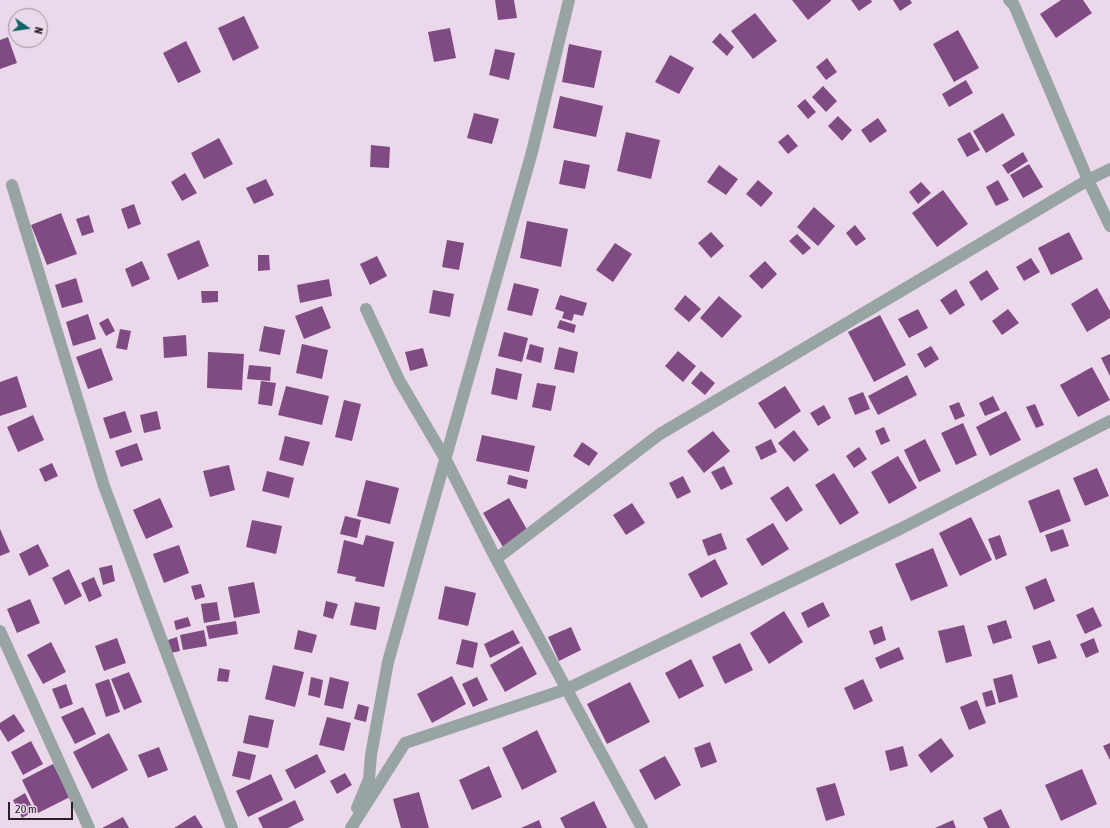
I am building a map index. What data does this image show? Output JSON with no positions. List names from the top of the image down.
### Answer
{
  "scale_bar": "20 m",
  "north": "right"
}
